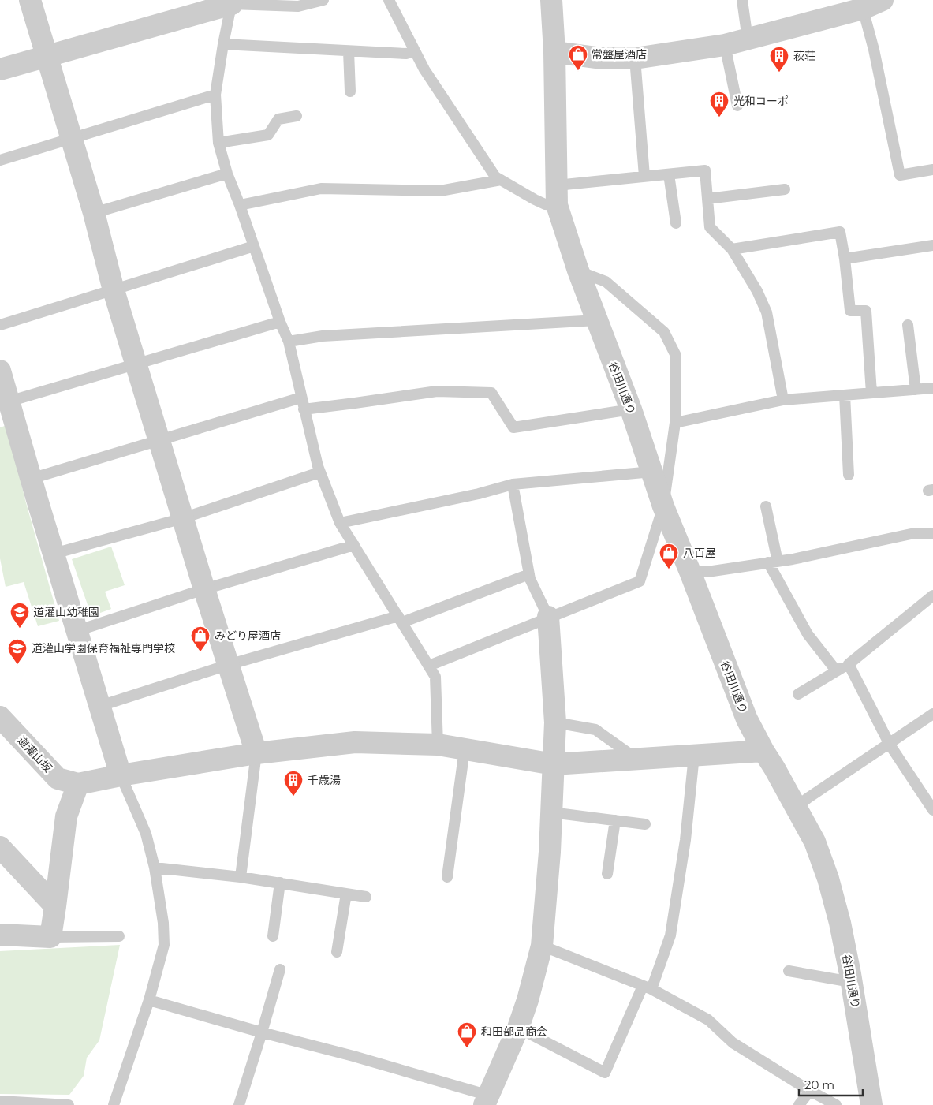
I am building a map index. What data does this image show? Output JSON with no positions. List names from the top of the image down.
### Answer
{
  "streets": {
    "street": ["谷田川通り", "道灌山坂"]
  },
  "crossings": [
    ["谷田川通り", "道灌山坂"]
  ],
  "places": {
    "shop": [
      "常盤屋酒店",
      "八百屋",
      "みどり屋酒店",
      "和田部品商会"
    ],
    "building": ["萩荘", "光和コーポ", "千歳湯"],
    "school or university": ["道灌山幼稚園", "道灌山学園保育福祉専門学校"]
  },
  "scale_bar": "20 m"
}
